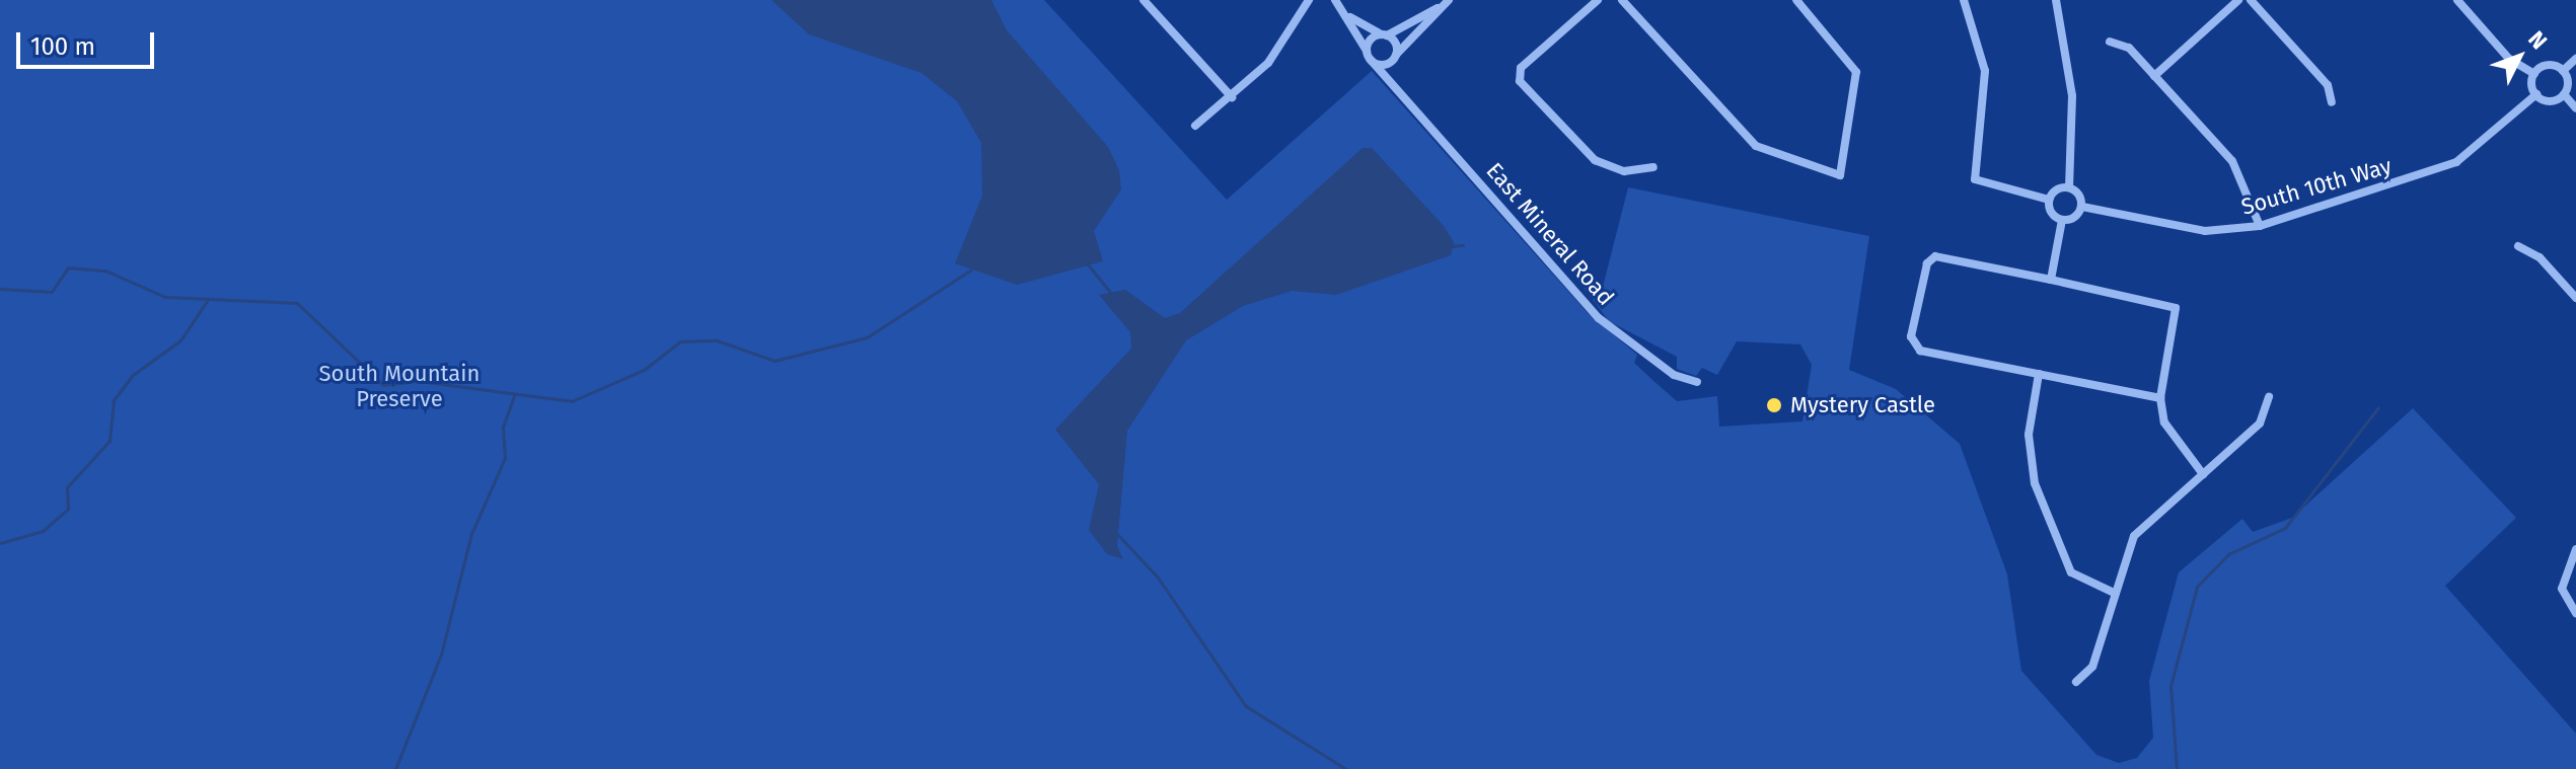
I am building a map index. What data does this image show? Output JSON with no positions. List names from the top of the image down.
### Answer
{
  "streets": {
    "street": ["South 10th Way", "East Mineral Road"]
  },
  "parks": ["South Mountain Preserve"],
  "places": ["Mystery Castle"],
  "scale_bar": "100 m",
  "north": "top right"
}
